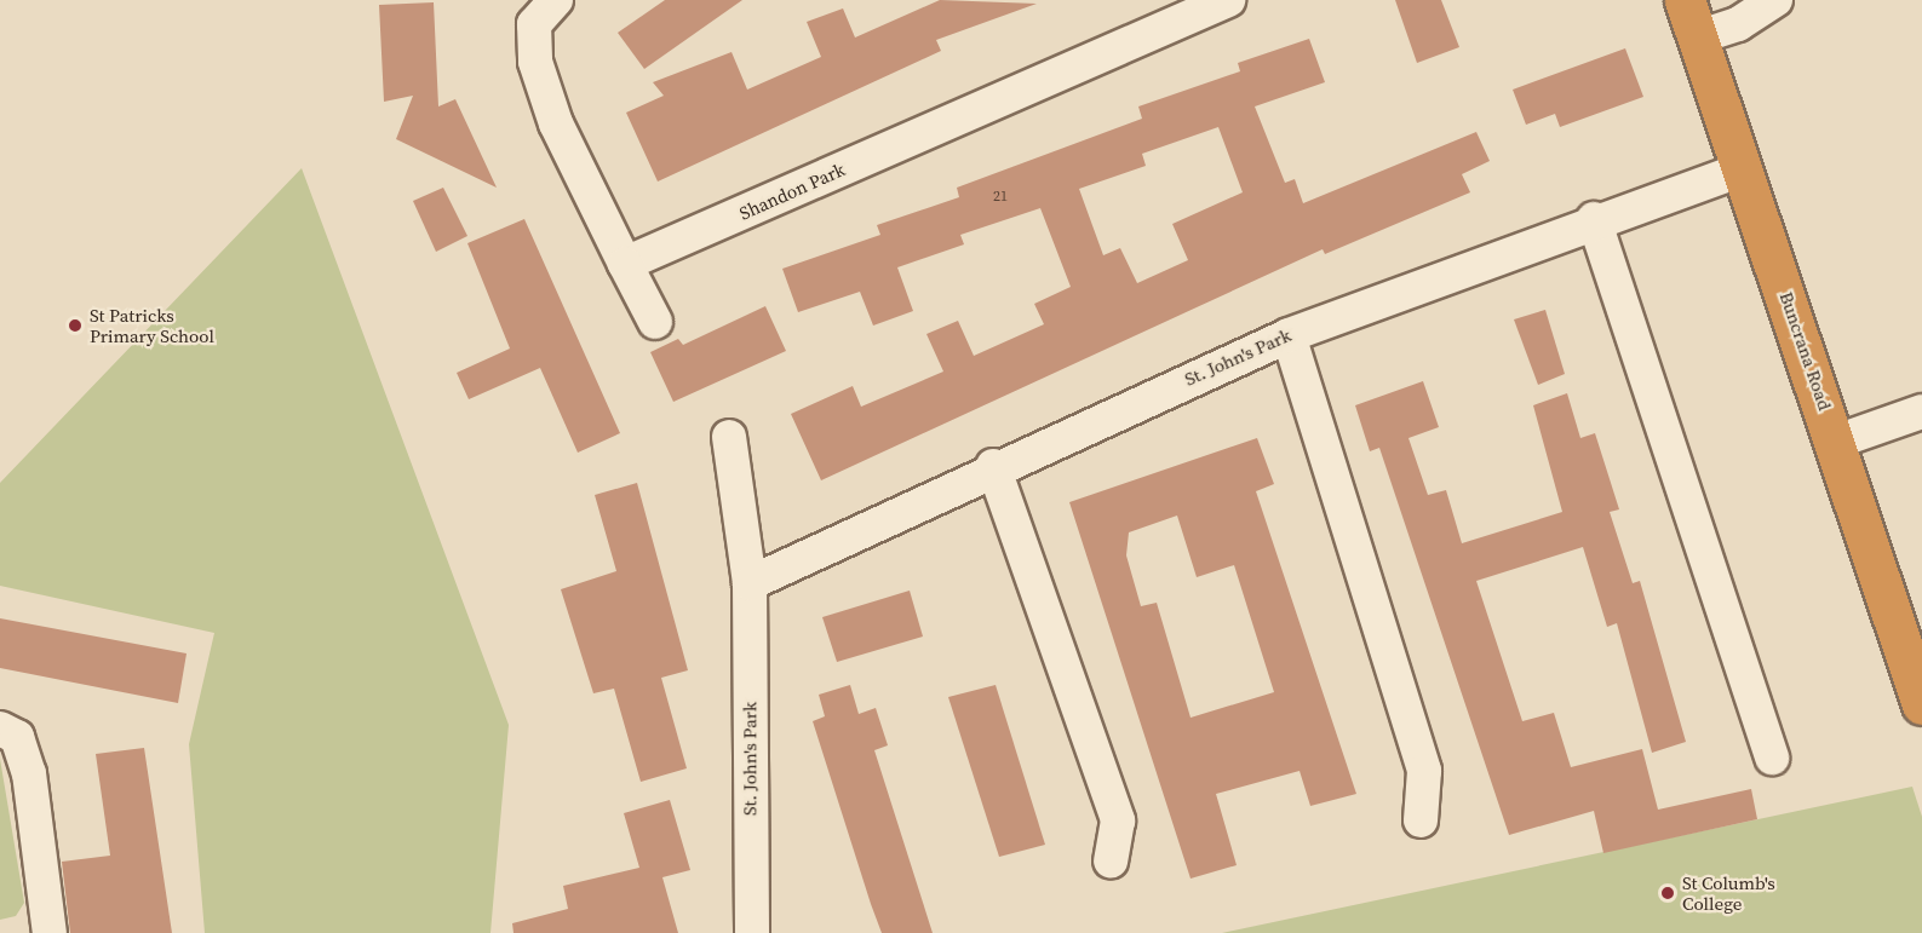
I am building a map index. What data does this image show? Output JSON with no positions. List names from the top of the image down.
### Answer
{
  "streets": {
    "highway": ["Buncrana Road"],
    "street": ["Shandon Park", "St. John's Park"]
  },
  "crossings": [
    ["Buncrana Road", "St. John's Park"]
  ],
  "places": ["St Patricks Primary School", "St Columb's College"],
  "house_numbers": ["21"]
}
